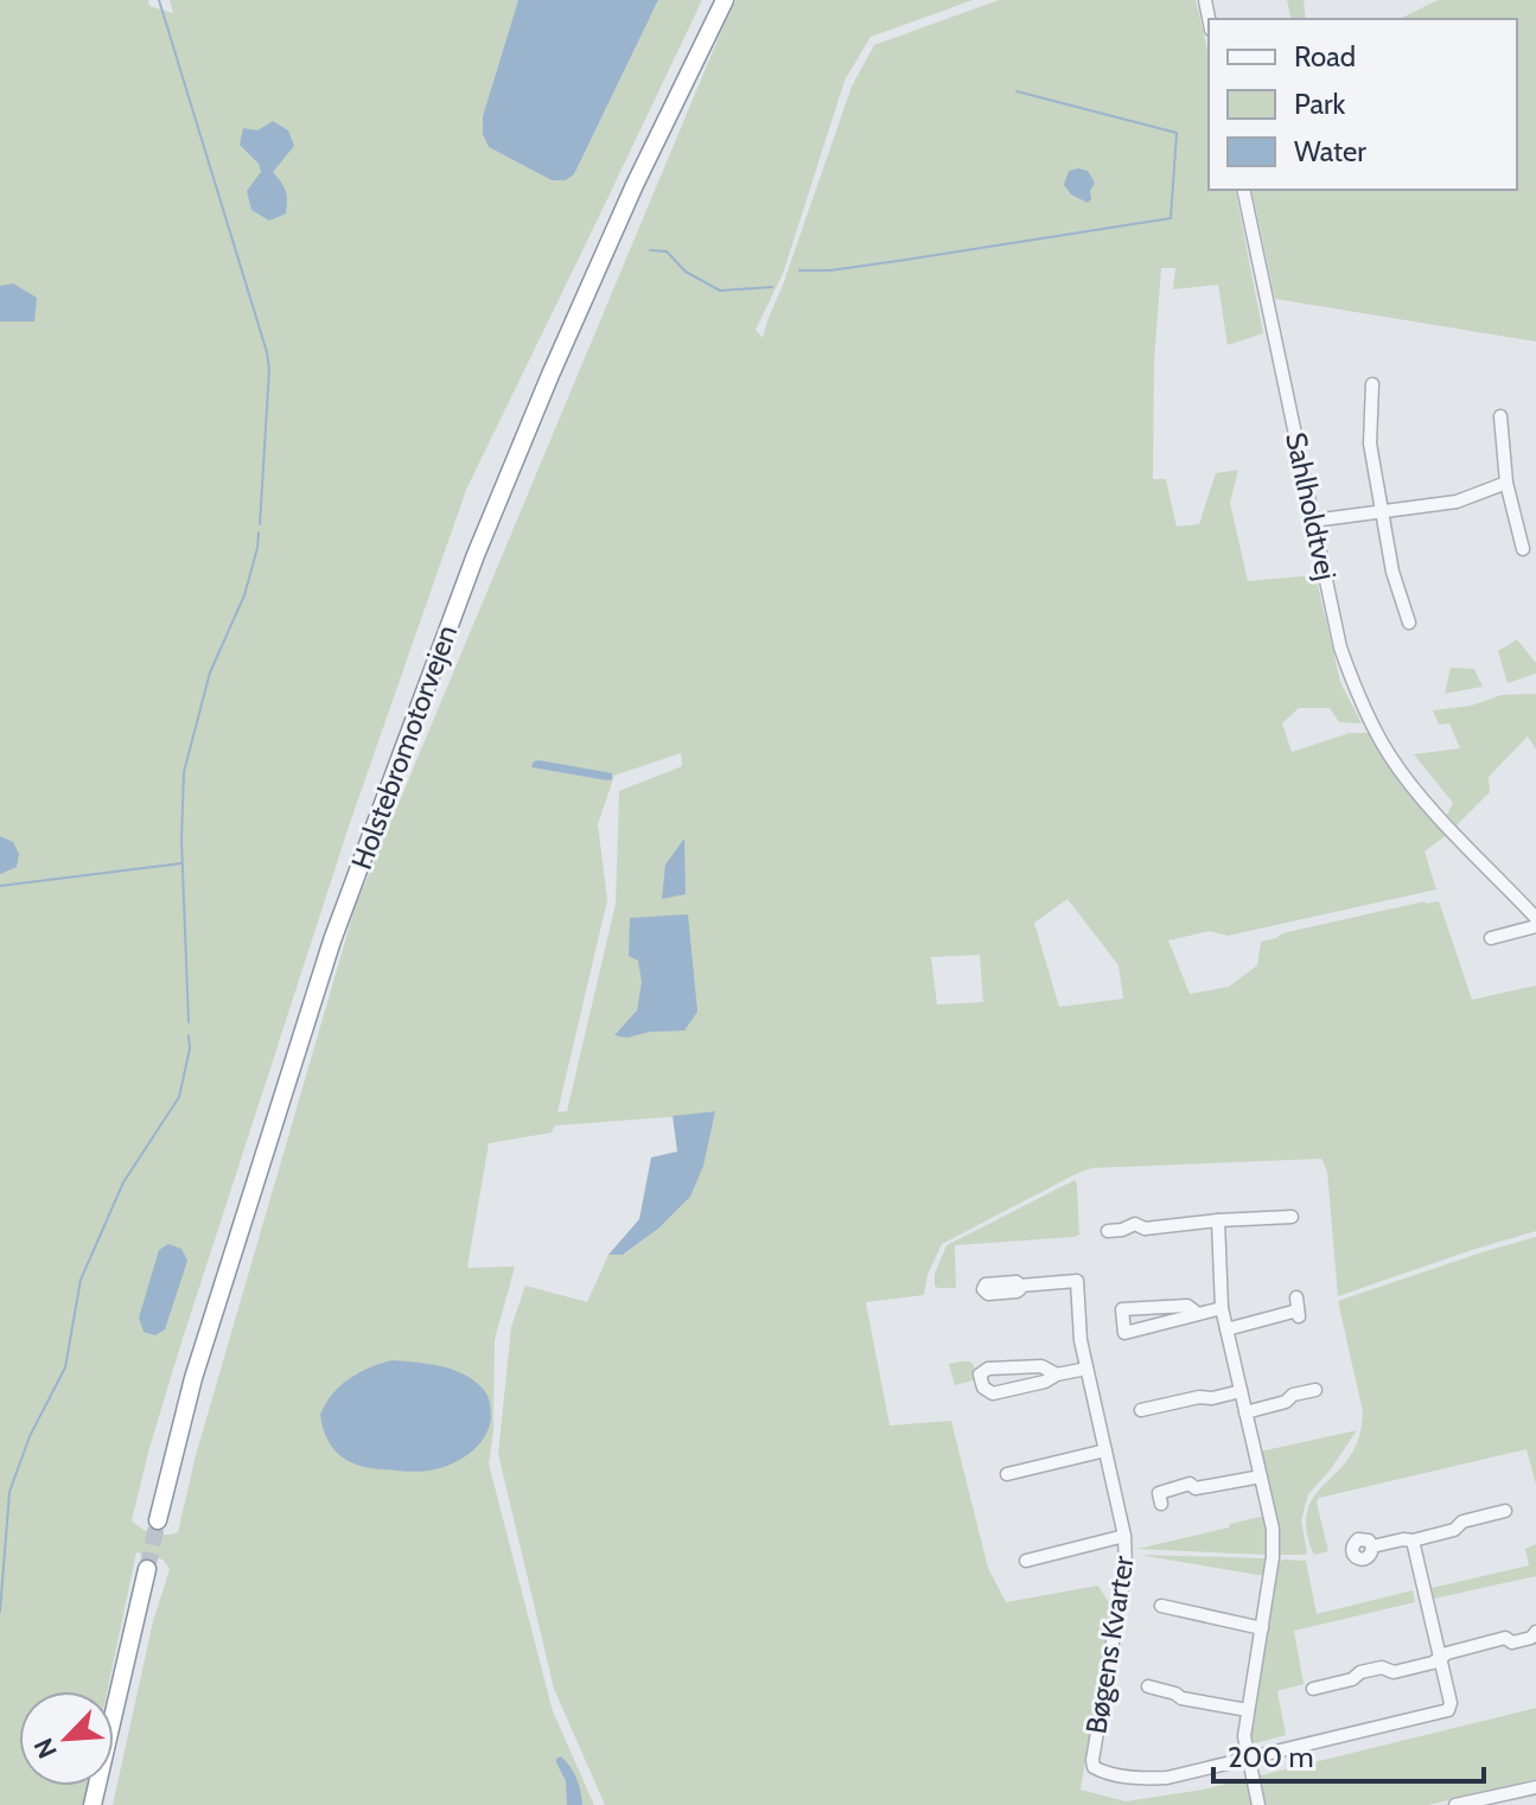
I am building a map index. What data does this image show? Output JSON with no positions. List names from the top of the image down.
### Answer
{
  "streets": {
    "highway": ["Holstebromotorvejen"],
    "street": ["Sahlholdtvej", "Bøgens Kvarter"]
  },
  "legend": ["Road", "Park", "Water"],
  "scale_bar": "200 m",
  "north": "bottom left"
}
